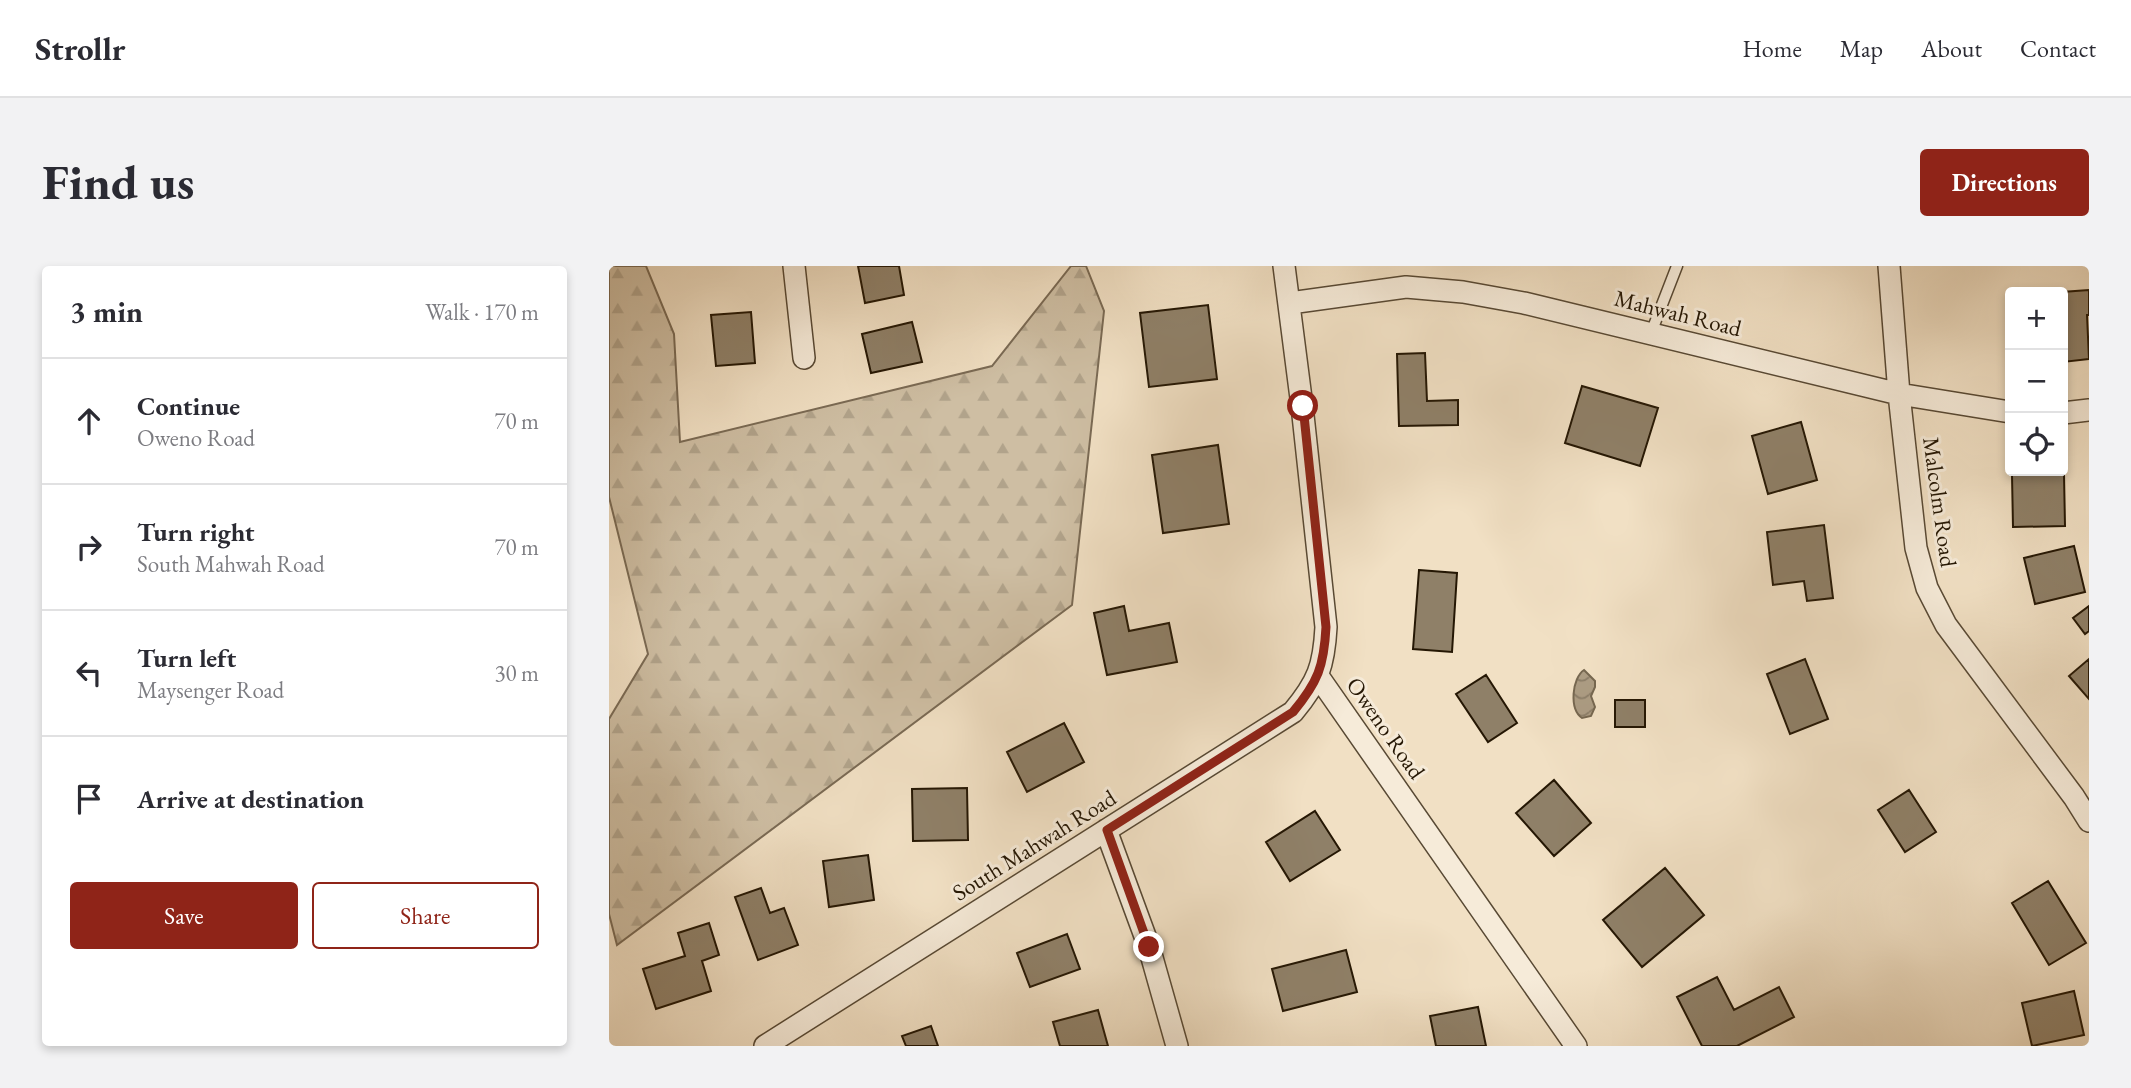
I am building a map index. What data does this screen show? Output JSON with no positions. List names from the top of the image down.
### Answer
{
  "streets": {
    "street": [
      "Mahwah Road",
      "Malcolm Road",
      "Oweno Road",
      "South Mahwah Road"
    ]
  },
  "crossings": [
    ["Mahwah Road", "Malcolm Road"],
    ["Mahwah Road", "Oweno Road"],
    ["Oweno Road", "South Mahwah Road"]
  ],
  "page": {
    "header": "Strollr",
    "nav": [
      "Home",
      "Map",
      "About",
      "Contact"
    ],
    "buttons": [
      "Directions",
      ["Save", "Share"]
    ],
    "title": "Find us",
    "heading": ["3 min", "Walk · 170 m"],
    "map_buttons": ["+", "−"],
    "list": [
      ["Continue", "Oweno Road", "70 m"],
      ["Turn right", "South Mahwah Road", "70 m"],
      ["Turn left", "Maysenger Road", "30 m"],
      "Arrive at destination"
    ]
  }
}
